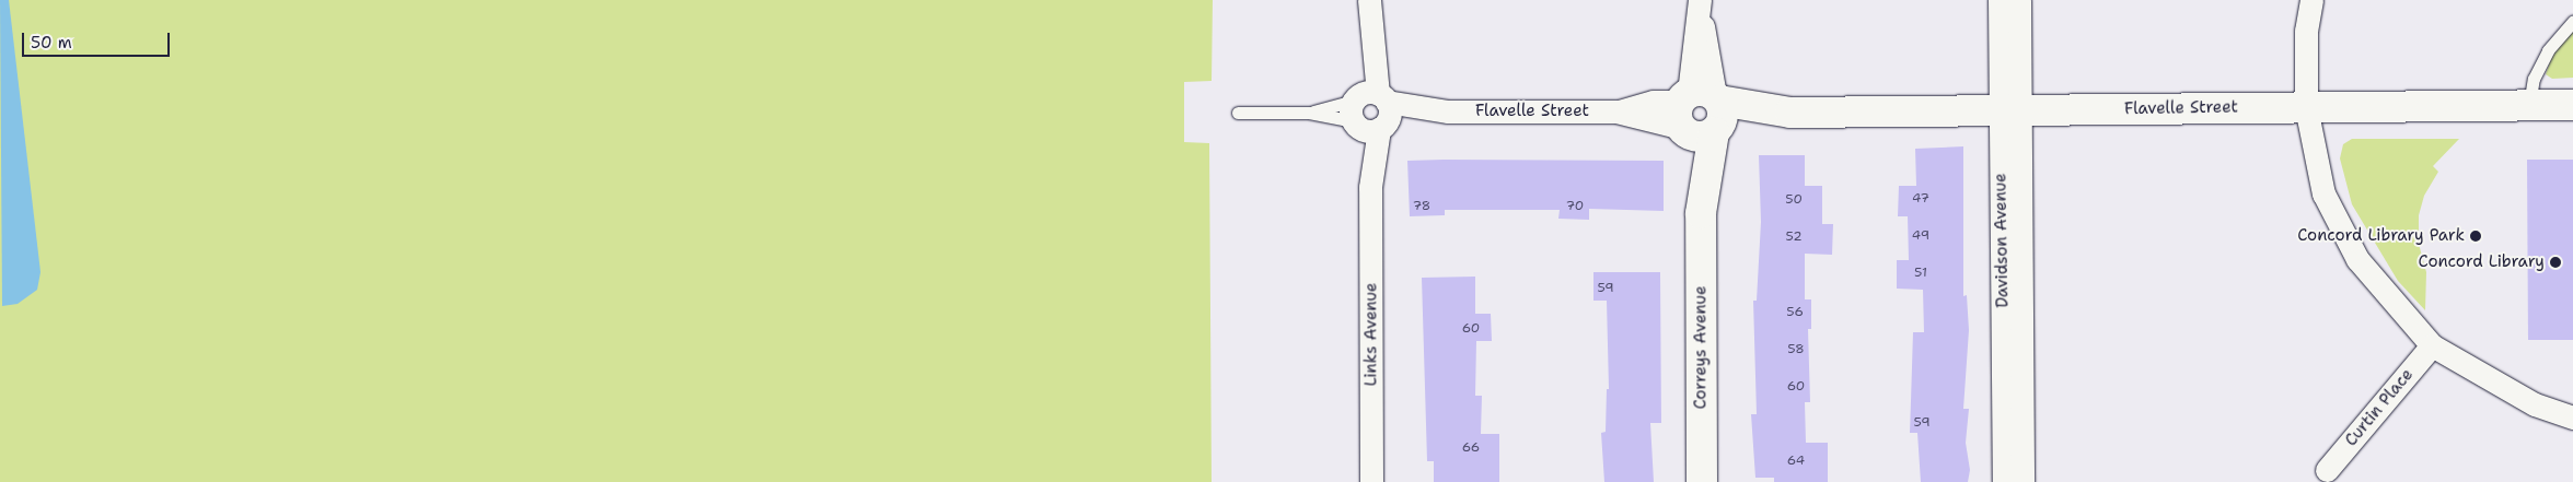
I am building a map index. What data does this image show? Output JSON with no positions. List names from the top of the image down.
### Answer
{
  "streets": {
    "street": [
      "Flavelle Street",
      "Davidson Avenue",
      "Links Avenue",
      "Correys Avenue",
      "Curtin Place"
    ]
  },
  "crossings": [
    ["Flavelle Street", "Davidson Avenue"],
    ["Flavelle Street", "Links Avenue"],
    ["Flavelle Street", "Correys Avenue"]
  ],
  "places": ["Concord Library Park", "Concord Library"],
  "house_numbers": [
    "47",
    "50",
    "78",
    "70",
    "49",
    "52",
    "51",
    "59",
    "56",
    "60",
    "58",
    "60",
    "59",
    "66",
    "64"
  ],
  "scale_bar": "50 m"
}
